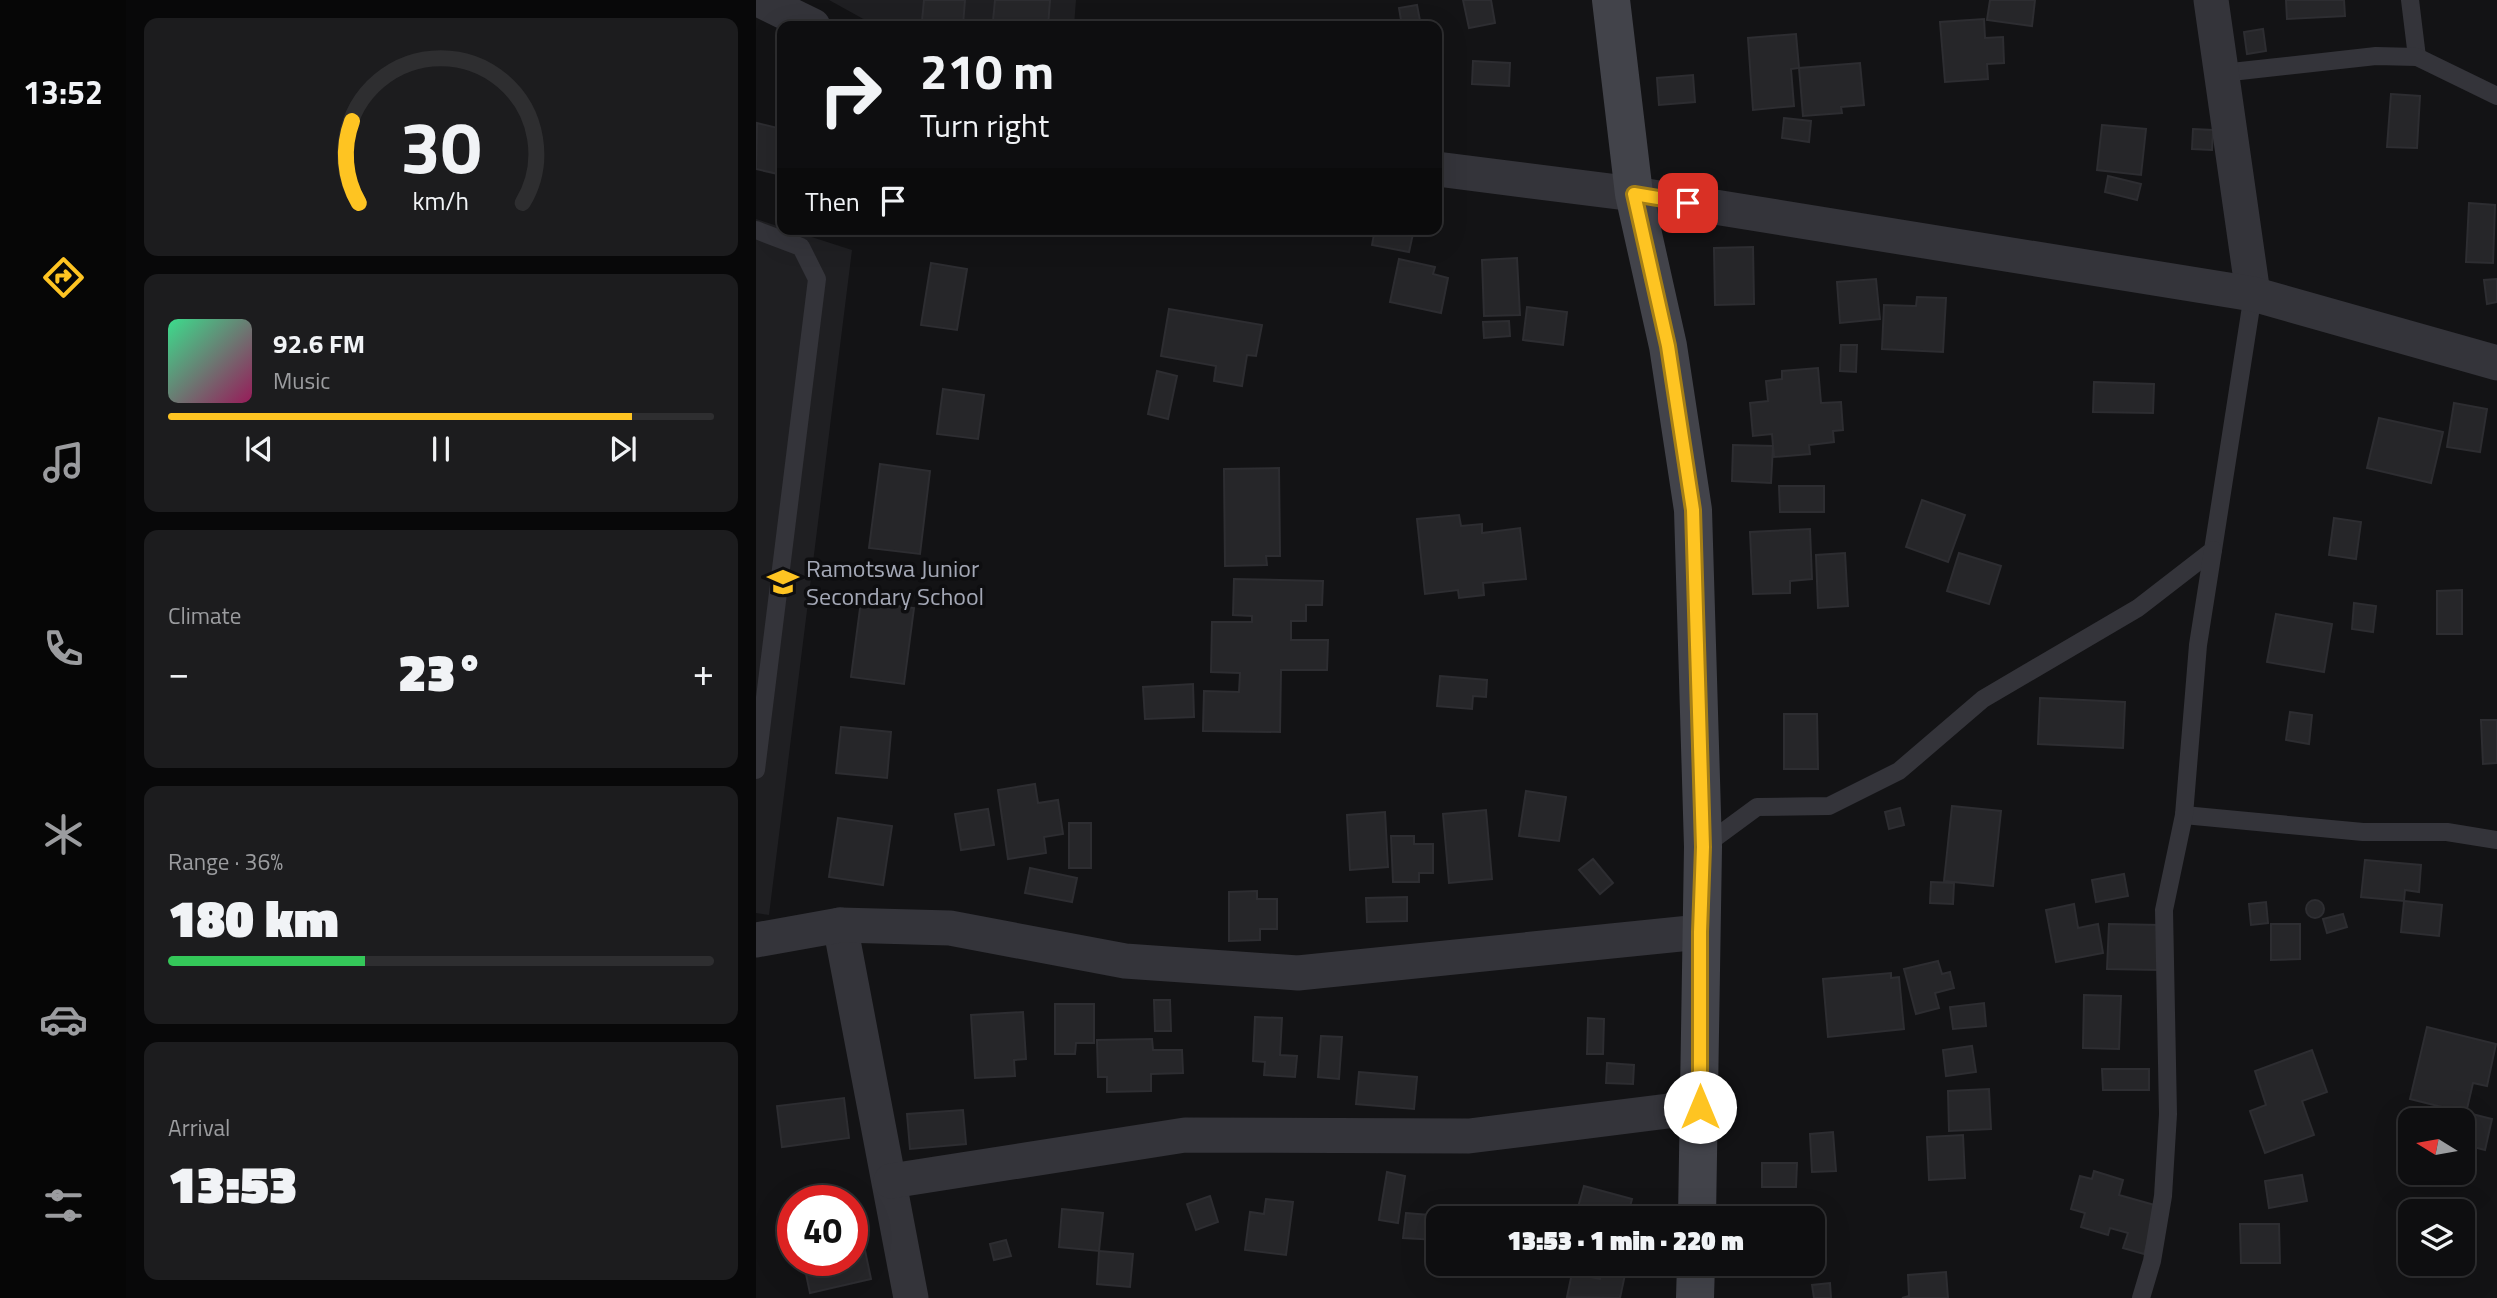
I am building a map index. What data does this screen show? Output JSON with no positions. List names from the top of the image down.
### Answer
{
  "places": {
    "school or university": ["Ramotswa Junior Secondary School"]
  },
  "north": "left",
  "page": {
    "tabs": "13:52",
    "turn": ["210 m", "Turn right"],
    "then": "Then",
    "song": ["92.6 FM", "Music"],
    "tile": [
      "Climate",
      ["Range · 36%", "180 km"],
      ["Arrival", "13:53"]
    ],
    "heat": ["−", "23°", "+"],
    "limit": "40",
    "trip": "13:53 · 1 min · 220 m",
    "gauge": ["30", "km/h"]
  }
}
